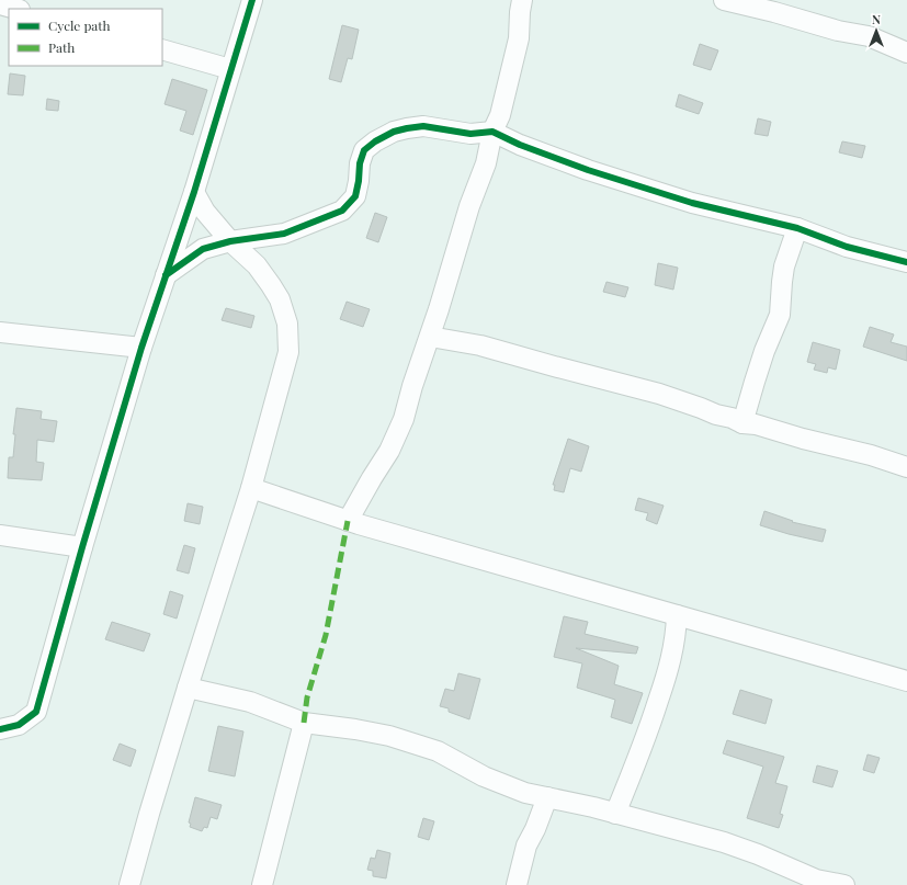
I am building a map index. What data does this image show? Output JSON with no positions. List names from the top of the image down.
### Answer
{
  "legend": ["Cycle path", "Path"],
  "north": "top"
}
